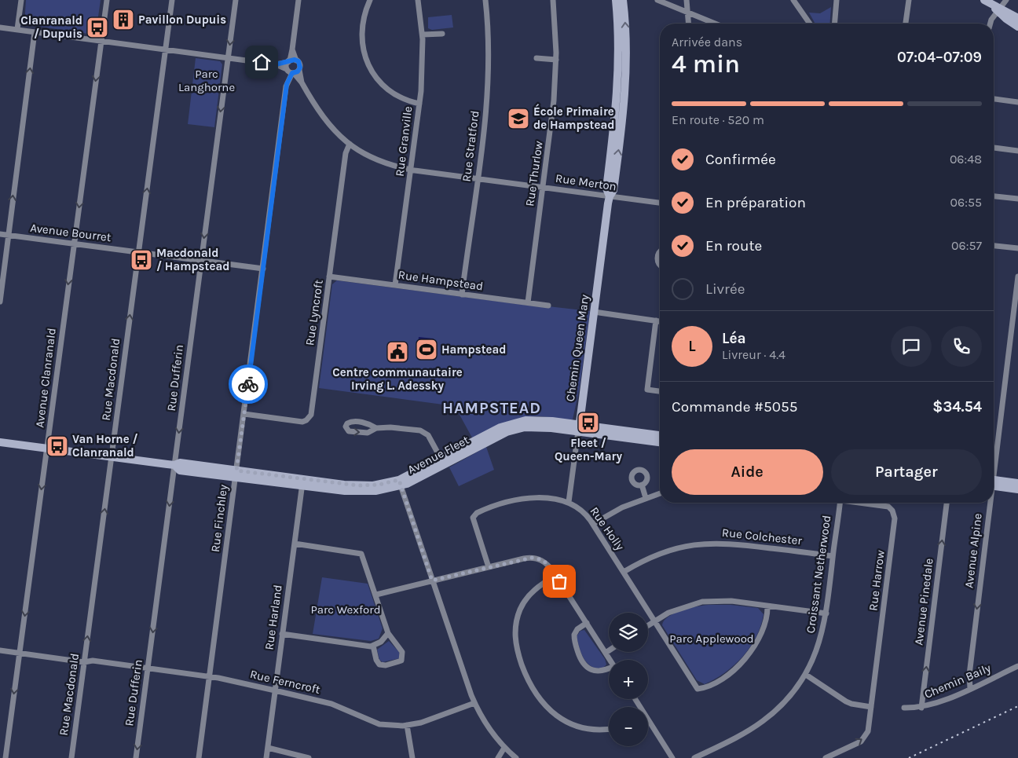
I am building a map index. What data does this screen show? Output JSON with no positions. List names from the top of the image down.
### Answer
{
  "streets": {
    "main road": ["Chemin Queen Mary", "Avenue Fleet"],
    "street": [
      "Rue Granville",
      "Rue Stratford",
      "Rue Thurlow",
      "Rue Merton",
      "Avenue Bourret",
      "Rue Hampstead",
      "Rue Lyncroft",
      "Avenue Clanranald",
      "Rue Dufferin",
      "Rue Macdonald",
      "Rue Finchley",
      "Rue Holly",
      "Rue Colchester",
      "Avenue Alpine",
      "Croissant Netherwood",
      "Rue Harrow",
      "Avenue Pinedale",
      "Rue Harland",
      "Chemin Baily",
      "Rue Ferncroft"
    ]
  },
  "crossings": [
    ["Rue Granville", "Rue Merton"],
    ["Rue Granville", "Rue Hampstead"],
    ["Rue Stratford", "Rue Merton"],
    ["Rue Stratford", "Rue Hampstead"],
    ["Rue Thurlow", "Rue Merton"],
    ["Rue Thurlow", "Rue Hampstead"],
    ["Rue Merton", "Rue Lyncroft"],
    ["Rue Merton", "Chemin Queen Mary"],
    ["Avenue Bourret", "Avenue Clanranald"],
    ["Avenue Bourret", "Rue Macdonald"],
    ["Rue Hampstead", "Rue Lyncroft"],
    ["Rue Lyncroft", "Rue Finchley"],
    ["Chemin Queen Mary", "Avenue Fleet"],
    ["Chemin Queen Mary", "Rue Holly"],
    ["Avenue Clanranald", "Avenue Fleet"],
    ["Avenue Clanranald", "Rue Ferncroft"],
    ["Rue Dufferin", "Avenue Fleet"],
    ["Rue Dufferin", "Rue Ferncroft"],
    ["Rue Macdonald", "Avenue Fleet"],
    ["Rue Macdonald", "Rue Ferncroft"],
    ["Avenue Fleet", "Rue Finchley"],
    ["Avenue Fleet", "Rue Harland"],
    ["Rue Finchley", "Rue Ferncroft"],
    ["Rue Holly", "Rue Colchester"],
    ["Rue Colchester", "Croissant Netherwood"],
    ["Avenue Alpine", "Chemin Baily"],
    ["Avenue Pinedale", "Chemin Baily"],
    ["Rue Harland", "Rue Ferncroft"]
  ],
  "one_way": [
    "Avenue Clanranald",
    "Rue Dufferin",
    "Rue Macdonald",
    "Avenue Alpine",
    "Avenue Pinedale"
  ],
  "districts": ["HAMPSTEAD"],
  "parks": ["Parc Langhorne", "Parc Wexford", "Parc Applewood"],
  "places": {
    "building": ["Pavillon Dupuis"],
    "bus stop": [
      "Clanranald / Dupuis",
      "Macdonald / Hampstead",
      "Fleet / Queen-Mary",
      "Van Horne / Clanranald"
    ],
    "school or university": ["École Primaire de Hampstead"],
    "sports": ["Hampstead"],
    "public building": ["Centre communautaire Irving L. Adessky"]
  },
  "page": {
    "heading": ["4 min", "Arrivée dans", "07:04–07:09"],
    "panel": [
      "Léa",
      "Livreur · 4.4",
      "Commande #5055",
      "$34.54"
    ],
    "bar": "En route · 520 m",
    "list": [
      ["Confirmée", "06:48"],
      ["En préparation", "06:55"],
      ["En route", "06:57"],
      "Livrée"
    ],
    "round": "L",
    "buttons": ["Aide", "Partager"],
    "map_buttons": ["+", "−"]
  }
}
